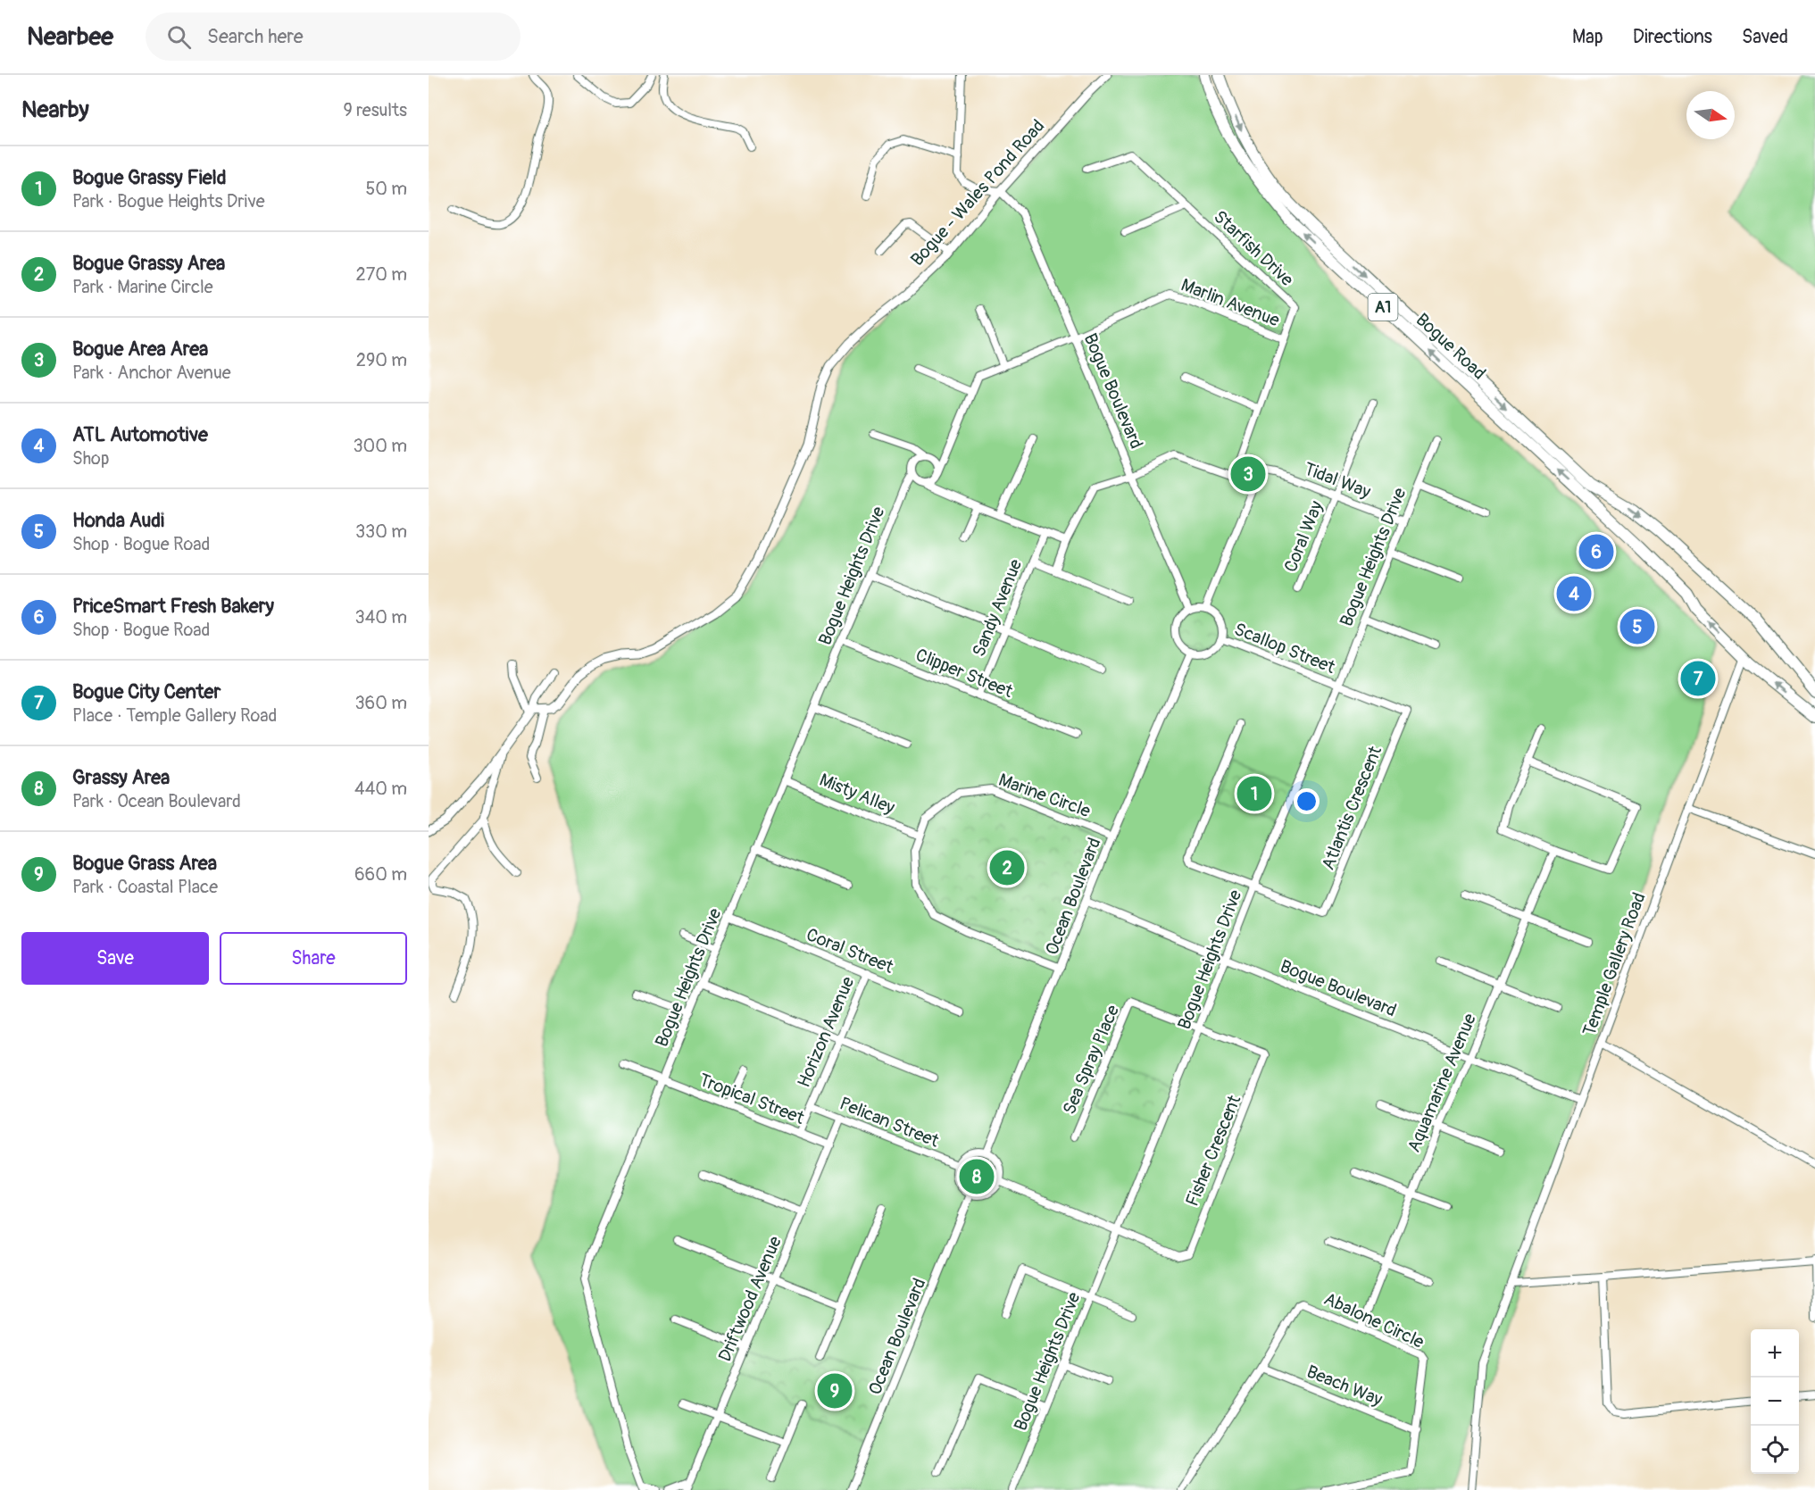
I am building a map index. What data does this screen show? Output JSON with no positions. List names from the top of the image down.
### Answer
{
  "streets": {
    "main road": ["A1", "Bogue Road"],
    "street": [
      "Bogue - Wales Pond Road",
      "Starfish Drive",
      "Marlin Avenue",
      "Bogue Boulevard",
      "Tidal Way",
      "Coral Way",
      "Bogue Heights Drive",
      "Sandy Avenue",
      "Scallop Street",
      "Clipper Street",
      "Misty Alley",
      "Marine Circle",
      "Atlantis Crescent",
      "Ocean Boulevard",
      "Coral Street",
      "Temple Gallery Road",
      "Horizon Avenue",
      "Sea Spray Place",
      "Aquamarine Avenue",
      "Tropical Street",
      "Pelican Street",
      "Fisher Crescent",
      "Driftwood Avenue",
      "Abalone Circle",
      "Beach Way"
    ]
  },
  "crossings": [
    ["Bogue - Wales Pond Road", "Bogue Boulevard"],
    ["Starfish Drive", "Marlin Avenue"],
    ["Starfish Drive", "Tidal Way"],
    ["Marlin Avenue", "Bogue Boulevard"],
    ["Marlin Avenue", "Bogue Heights Drive"],
    ["Bogue Road", "Temple Gallery Road"],
    ["Bogue Boulevard", "Bogue Heights Drive"],
    ["Bogue Boulevard", "Scallop Street"],
    ["Bogue Boulevard", "Ocean Boulevard"],
    ["Bogue Boulevard", "Temple Gallery Road"],
    ["Bogue Boulevard", "Aquamarine Avenue"],
    ["Tidal Way", "Coral Way"],
    ["Tidal Way", "Bogue Heights Drive"],
    ["Bogue Heights Drive", "Scallop Street"],
    ["Bogue Heights Drive", "Clipper Street"],
    ["Bogue Heights Drive", "Misty Alley"],
    ["Bogue Heights Drive", "Atlantis Crescent"],
    ["Bogue Heights Drive", "Coral Street"],
    ["Bogue Heights Drive", "Sea Spray Place"],
    ["Bogue Heights Drive", "Tropical Street"],
    ["Bogue Heights Drive", "Fisher Crescent"],
    ["Sandy Avenue", "Clipper Street"],
    ["Scallop Street", "Atlantis Crescent"],
    ["Scallop Street", "Ocean Boulevard"],
    ["Misty Alley", "Marine Circle"],
    ["Marine Circle", "Ocean Boulevard"],
    ["Ocean Boulevard", "Pelican Street"],
    ["Coral Street", "Horizon Avenue"],
    ["Horizon Avenue", "Tropical Street"],
    ["Horizon Avenue", "Pelican Street"],
    ["Sea Spray Place", "Fisher Crescent"],
    ["Aquamarine Avenue", "Abalone Circle"],
    ["Tropical Street", "Driftwood Avenue"],
    ["Pelican Street", "Driftwood Avenue"],
    ["Abalone Circle", "Beach Way"]
  ],
  "north": "right",
  "page": {
    "header": "Nearbee",
    "search": "Search here",
    "nav": ["Map", "Directions", "Saved"],
    "heading": ["Nearby", "9 results"],
    "list": [
      {
        "mark": "1",
        "name": "Bogue Grassy Field",
        "note": "Park · Bogue Heights Drive",
        "value": "50 m"
      },
      {
        "mark": "2",
        "name": "Bogue Grassy Area",
        "note": "Park · Marine Circle",
        "value": "270 m"
      },
      {
        "mark": "3",
        "name": "Bogue Area Area",
        "note": "Park · Anchor Avenue",
        "value": "290 m"
      },
      {
        "mark": "4",
        "name": "ATL Automotive",
        "note": "Shop",
        "value": "300 m"
      },
      {
        "mark": "5",
        "name": "Honda Audi",
        "note": "Shop · Bogue Road",
        "value": "330 m"
      },
      {
        "mark": "6",
        "name": "PriceSmart Fresh Bakery",
        "note": "Shop · Bogue Road",
        "value": "340 m"
      },
      {
        "mark": "7",
        "name": "Bogue City Center",
        "note": "Place · Temple Gallery Road",
        "value": "360 m"
      },
      {
        "mark": "8",
        "name": "Grassy Area",
        "note": "Park · Ocean Boulevard",
        "value": "440 m"
      },
      {
        "mark": "9",
        "name": "Bogue Grass Area",
        "note": "Park · Coastal Place",
        "value": "660 m"
      }
    ],
    "pins": [
      "3",
      "6",
      "4",
      "5",
      "7",
      "1",
      "2",
      "8",
      "9"
    ],
    "buttons": ["Save", "Share"],
    "map_buttons": ["+", "−"]
  }
}
